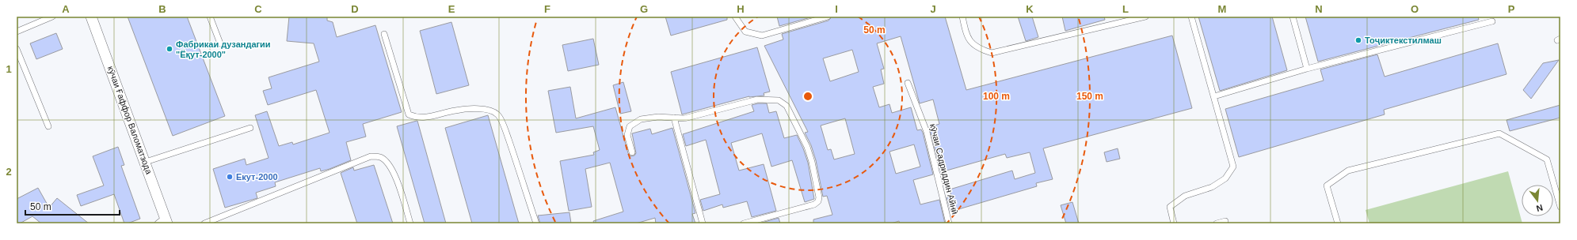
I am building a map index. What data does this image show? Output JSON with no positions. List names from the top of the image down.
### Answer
{
  "streets": {
    "street": ["кӯчаи Ғаффор Валоматзода"],
    "lane": ["кӯчаи Садриддин Айнӣ"]
  },
  "places": ["Тоҷиктекстилмаш", "Фабрикаи дузандагии \"Ёқут-2000\"", "Екут-2000"],
  "scale_bar": "50 m",
  "north": "bottom",
  "grid": {
    "columns": [
      "A",
      "B",
      "C",
      "D",
      "E",
      "F",
      "G",
      "H",
      "I",
      "J",
      "K",
      "L",
      "M",
      "N",
      "O",
      "P"
    ],
    "rows": ["1", "2"]
  },
  "rings": ["50 m", "100 m", "150 m"]
}
